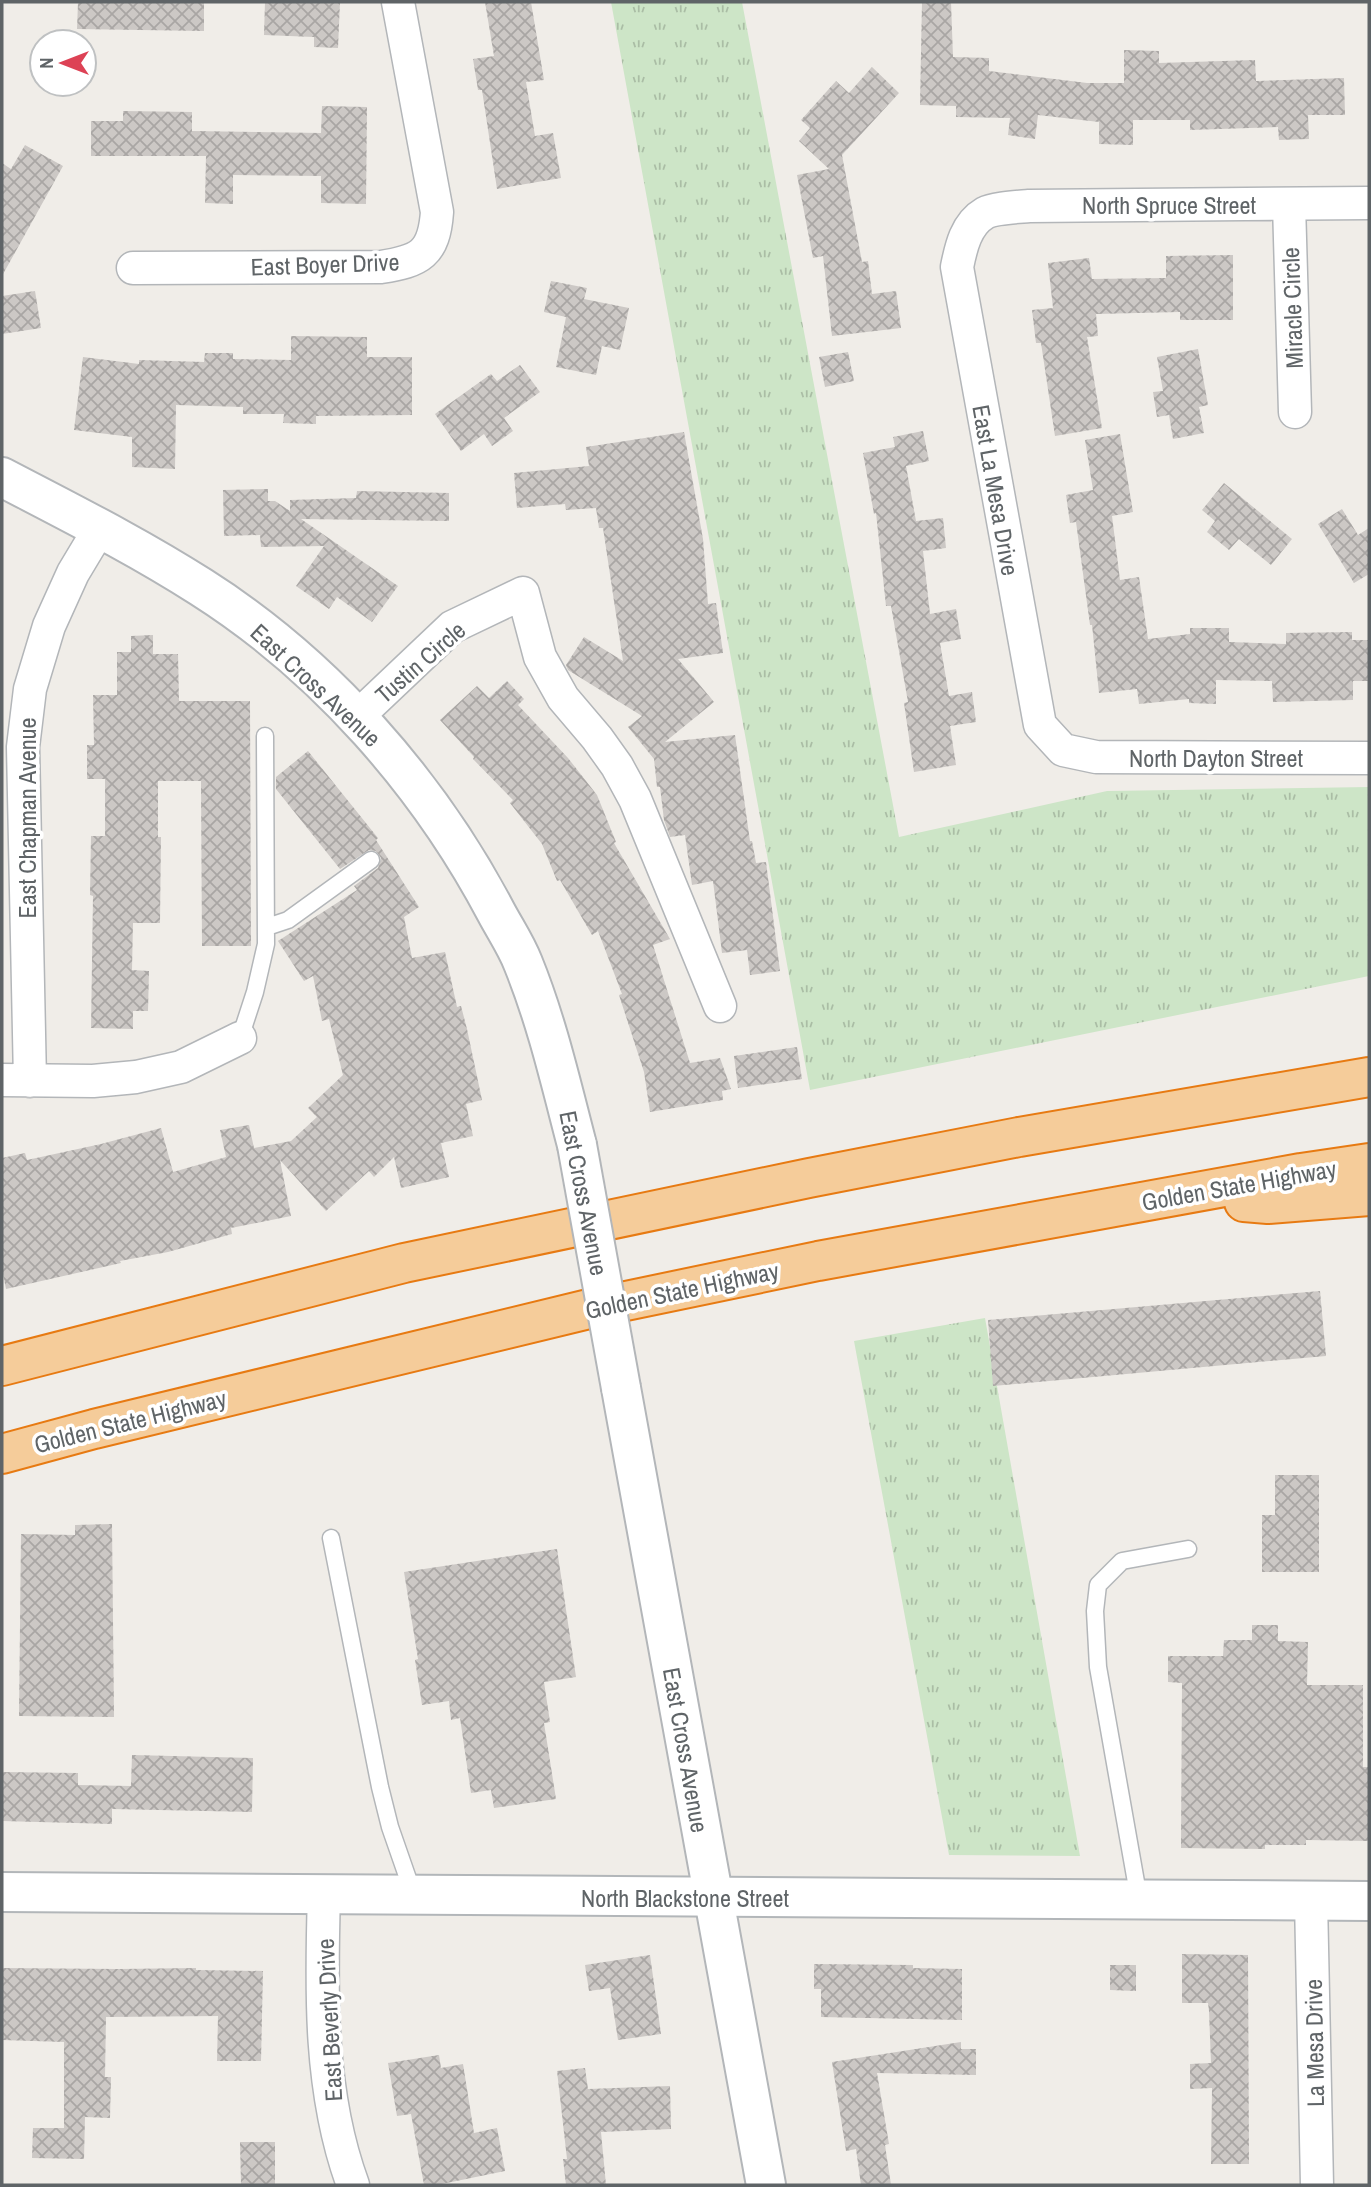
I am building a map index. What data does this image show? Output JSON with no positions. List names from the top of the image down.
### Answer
{
  "streets": {
    "highway": ["Golden State Highway"],
    "street": [
      "North Spruce Street",
      "East Boyer Drive",
      "Miracle Circle",
      "East La Mesa Drive",
      "Tustin Circle",
      "East Cross Avenue",
      "North Dayton Street",
      "East Chapman Avenue",
      "North Blackstone Street",
      "East Beverly Drive",
      "La Mesa Drive"
    ]
  },
  "crossings": [
    ["North Spruce Street", "Miracle Circle"],
    ["North Spruce Street", "East La Mesa Drive"],
    ["East La Mesa Drive", "North Dayton Street"],
    ["Tustin Circle", "East Cross Avenue"],
    ["East Cross Avenue", "East Chapman Avenue"],
    ["East Cross Avenue", "North Blackstone Street"],
    ["North Blackstone Street", "East Beverly Drive"],
    ["North Blackstone Street", "La Mesa Drive"]
  ],
  "north": "left"
}
